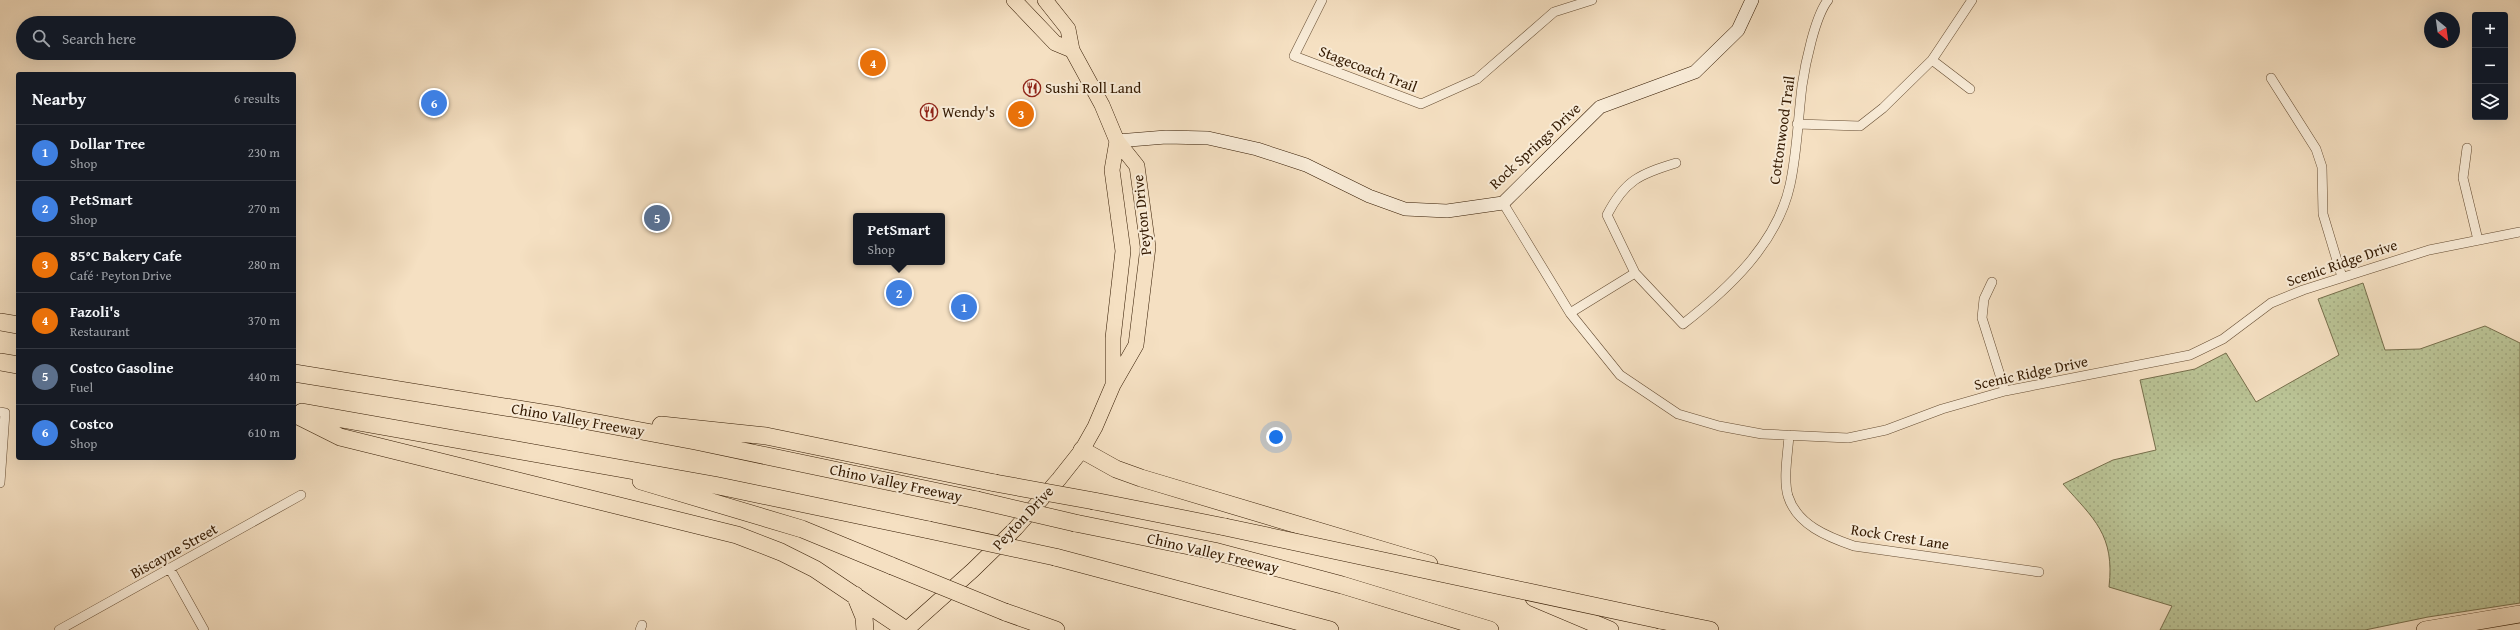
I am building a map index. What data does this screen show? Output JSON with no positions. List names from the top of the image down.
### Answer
{
  "streets": {
    "highway": ["Chino Valley Freeway"],
    "main road": ["Peyton Drive"],
    "street": [
      "Stagecoach Trail",
      "Cottonwood Trail",
      "Rock Springs Drive",
      "Scenic Ridge Drive",
      "Rock Crest Lane",
      "Biscayne Street"
    ]
  },
  "crossings": [
    ["Rock Springs Drive", "Peyton Drive"],
    ["Rock Springs Drive", "Scenic Ridge Drive"],
    ["Scenic Ridge Drive", "Rock Crest Lane"]
  ],
  "places": {
    "restaurant": ["Sushi Roll Land", "Wendy's"]
  },
  "north": "bottom right",
  "page": {
    "map_buttons": ["+", "−"],
    "search": "Search here",
    "pins": [
      "4",
      "6",
      "3",
      "5",
      "2",
      "1"
    ],
    "heading": ["Nearby", "6 results"],
    "list": [
      {
        "mark": "1",
        "name": "Dollar Tree",
        "note": "Shop",
        "value": "230 m"
      },
      {
        "mark": "2",
        "name": "PetSmart",
        "note": "Shop",
        "value": "270 m"
      },
      {
        "mark": "3",
        "name": "85°C Bakery Cafe",
        "note": "Café · Peyton Drive",
        "value": "280 m"
      },
      {
        "mark": "4",
        "name": "Fazoli's",
        "note": "Restaurant",
        "value": "370 m"
      },
      {
        "mark": "5",
        "name": "Costco Gasoline",
        "note": "Fuel",
        "value": "440 m"
      },
      {
        "mark": "6",
        "name": "Costco",
        "note": "Shop",
        "value": "610 m"
      }
    ],
    "popup": ["PetSmart", "Shop"]
  }
}
